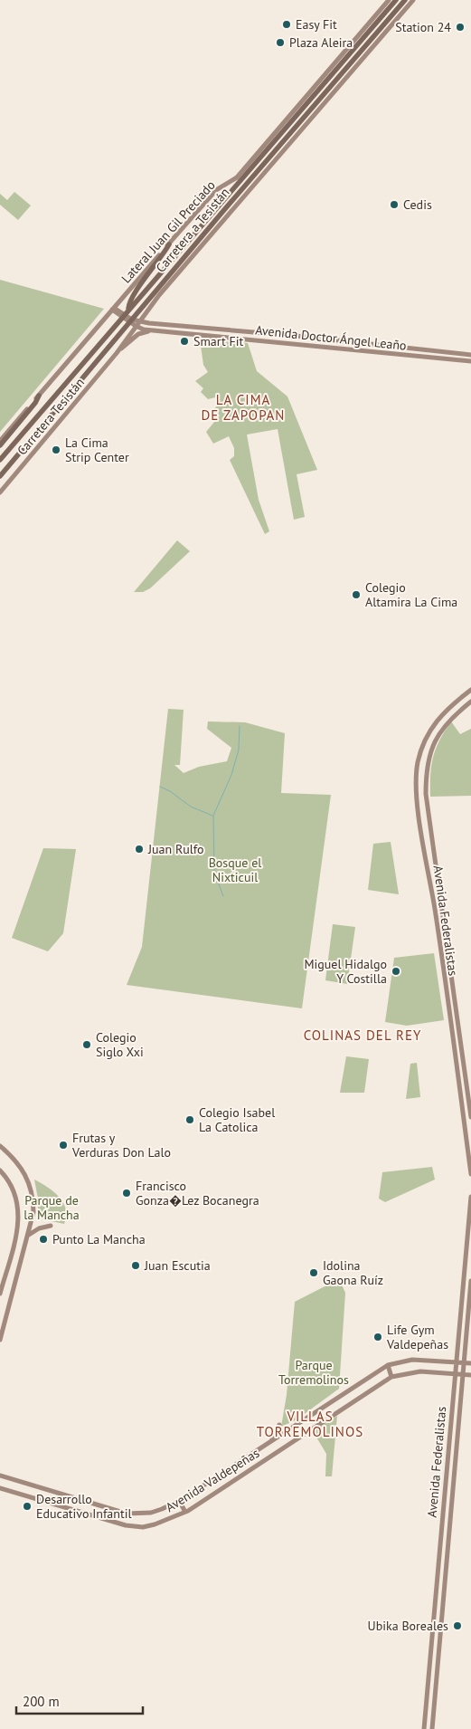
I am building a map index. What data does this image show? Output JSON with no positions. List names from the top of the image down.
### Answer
{
  "streets": {
    "main road": ["Carretera a Tesistán"],
    "street": [
      "Lateral Juan Gil Preciado",
      "Avenida Doctor Ángel Leaño",
      "Carretera Tesistán",
      "Avenida Federalistas",
      "Avenida Valdepeñas"
    ]
  },
  "crossings": [
    ["Carretera a Tesistán", "Lateral Juan Gil Preciado"],
    ["Carretera a Tesistán", "Avenida Doctor Ángel Leaño"],
    ["Avenida Federalistas", "Avenida Valdepeñas"]
  ],
  "districts": ["LA CIMA DE ZAPOPAN", "COLINAS DEL REY", "VILLAS TORREMOLINOS"],
  "parks": ["Bosque el Nixticuil", "Parque de la Mancha", "Parque Torremolinos"],
  "places": [
    "Easy Fit",
    "Station 24",
    "Plaza Aleira",
    "Cedis",
    "Smart Fit",
    "La Cima Strip Center",
    "Colegio Altamira La Cima",
    "Juan Rulfo",
    "Miguel Hidalgo Y Costilla",
    "Colegio Siglo Xxi",
    "Colegio Isabel La Catolica",
    "Frutas y Verduras Don Lalo",
    "Francisco Gonza�Lez Bocanegra",
    "Punto La Mancha",
    "Juan Escutia",
    "Idolina Gaona Ruíz",
    "Life Gym Valdepeñas",
    "Desarrollo Educativo Infantil",
    "Ubika Boreales"
  ],
  "scale_bar": "200 m"
}
